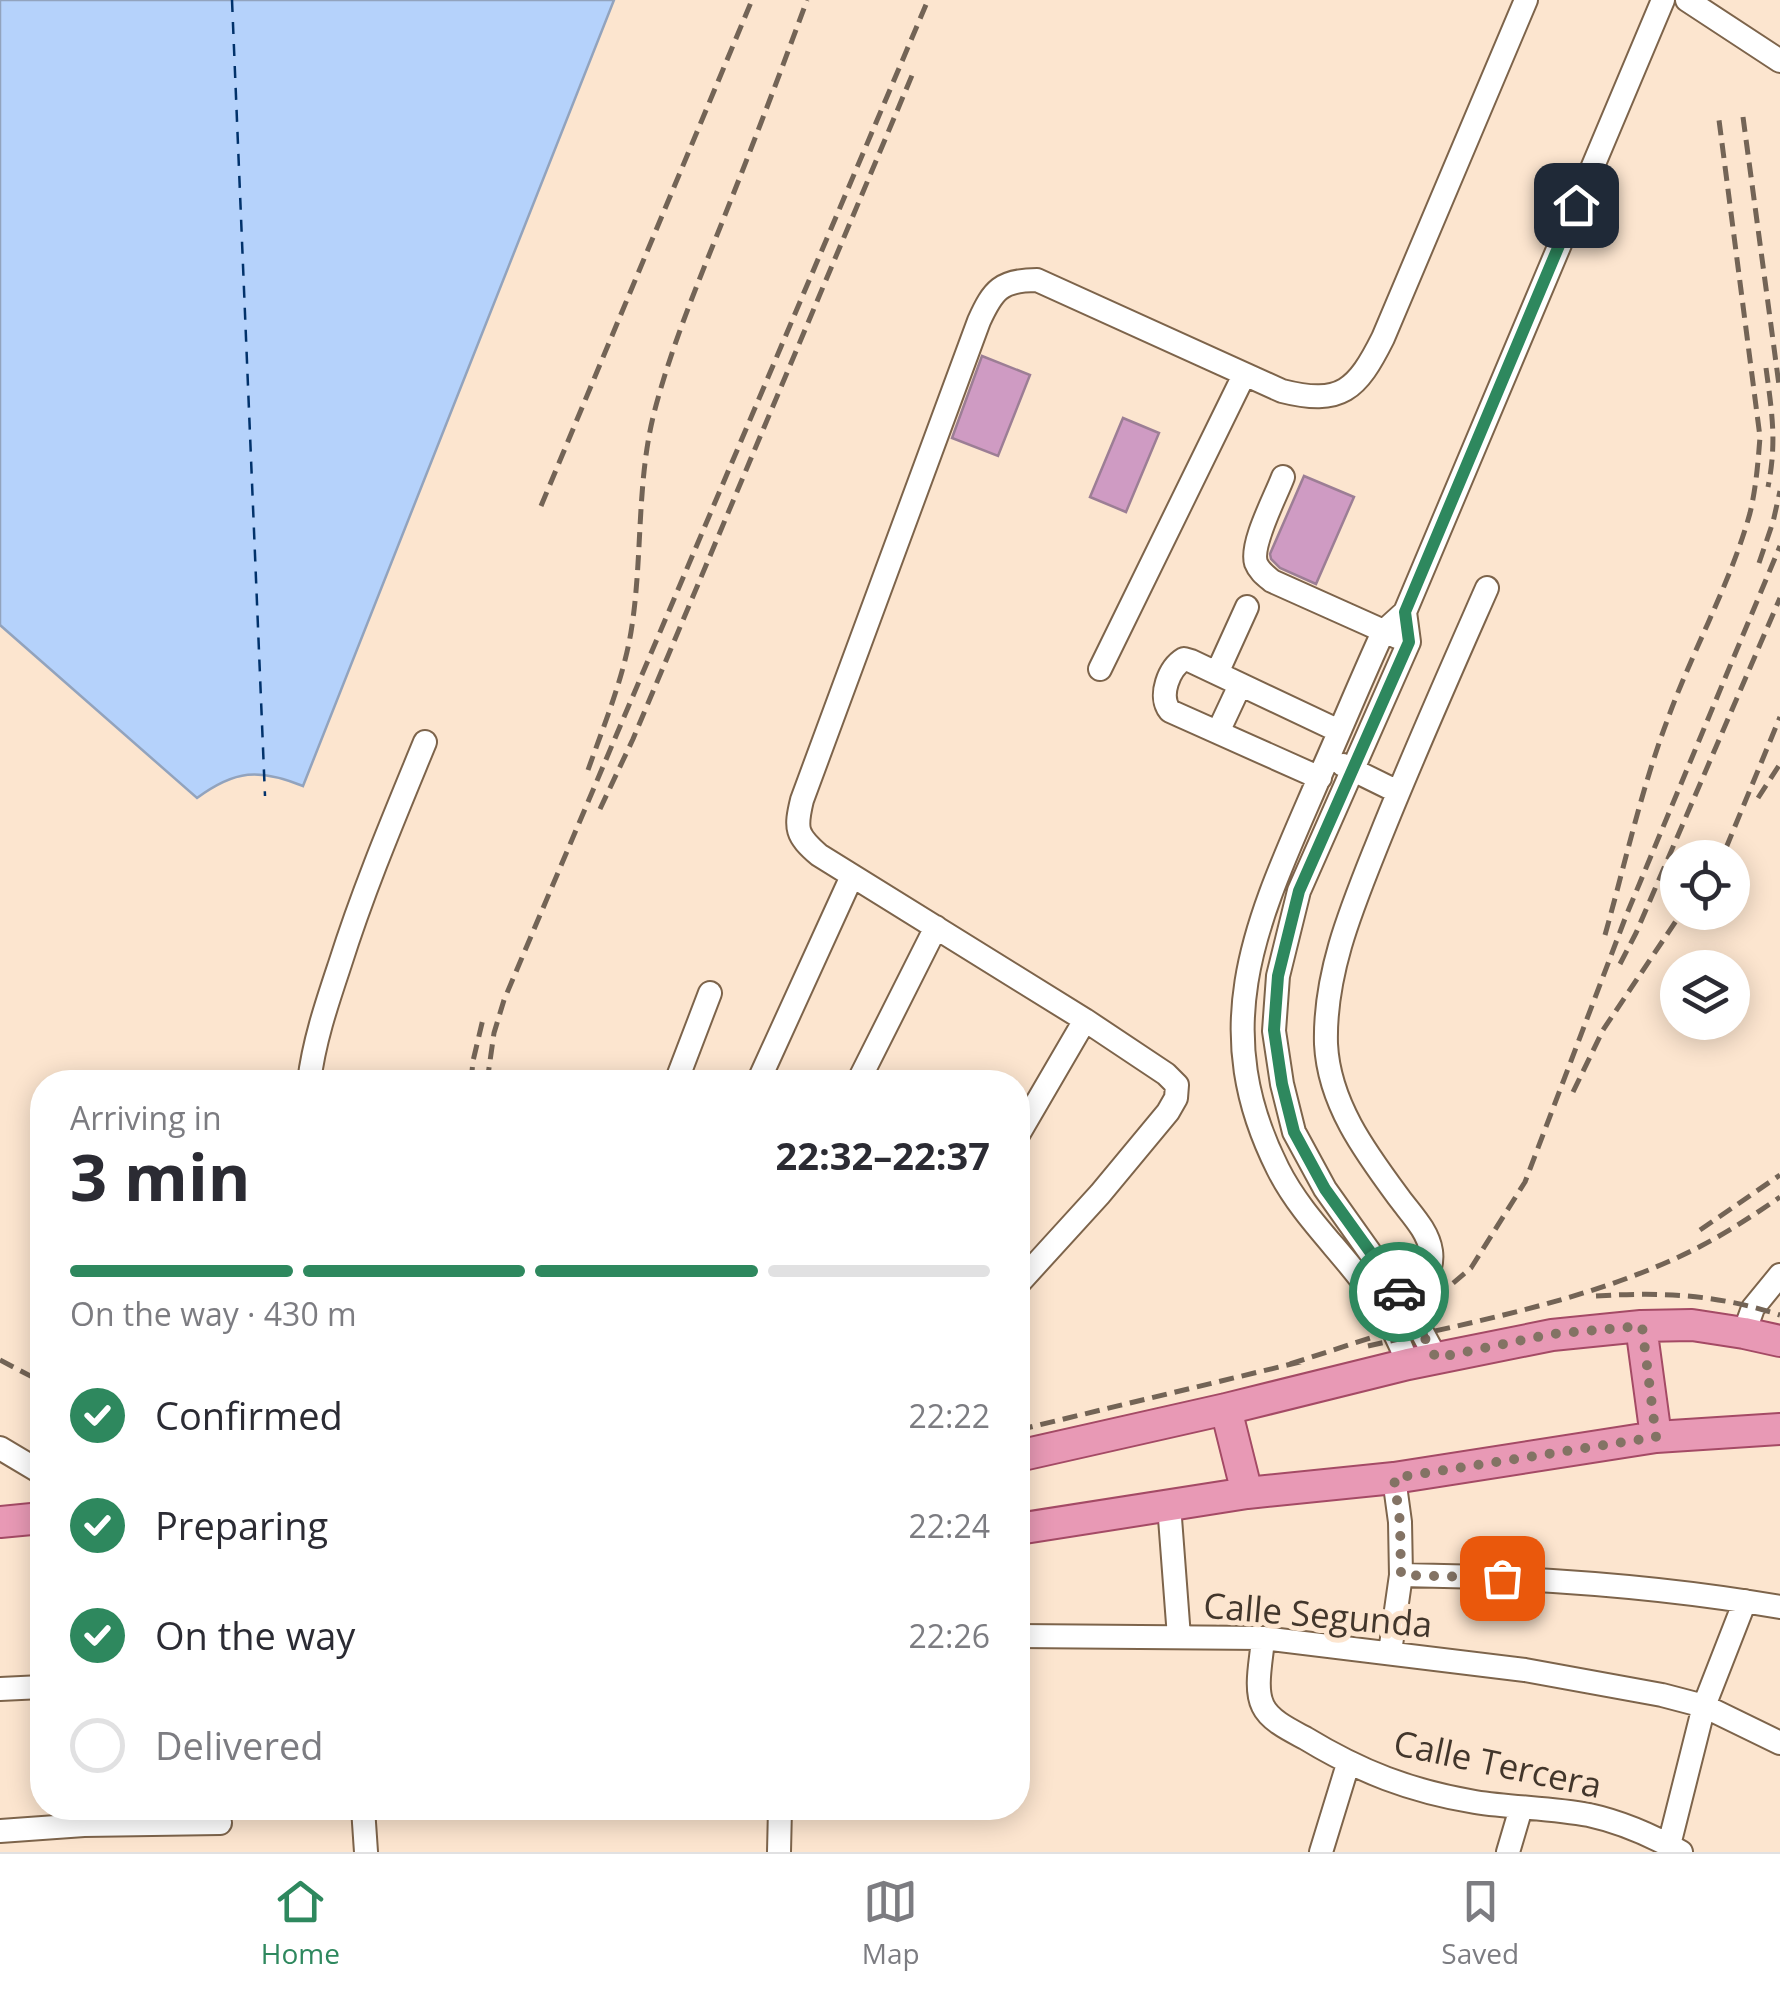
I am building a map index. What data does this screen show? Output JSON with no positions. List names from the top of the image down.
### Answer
{
  "streets": {
    "street": ["Calle Segunda", "Calle Tercera"]
  },
  "crossings": [
    ["Calle Segunda", "Calle Tercera"]
  ],
  "page": {
    "heading": ["3 min", "Arriving in", "22:32–22:37"],
    "bar": "On the way · 430 m",
    "list": [
      ["Confirmed", "22:22"],
      ["Preparing", "22:24"],
      ["On the way", "22:26"],
      "Delivered"
    ],
    "tabs": ["Home", "Map", "Saved"]
  }
}
